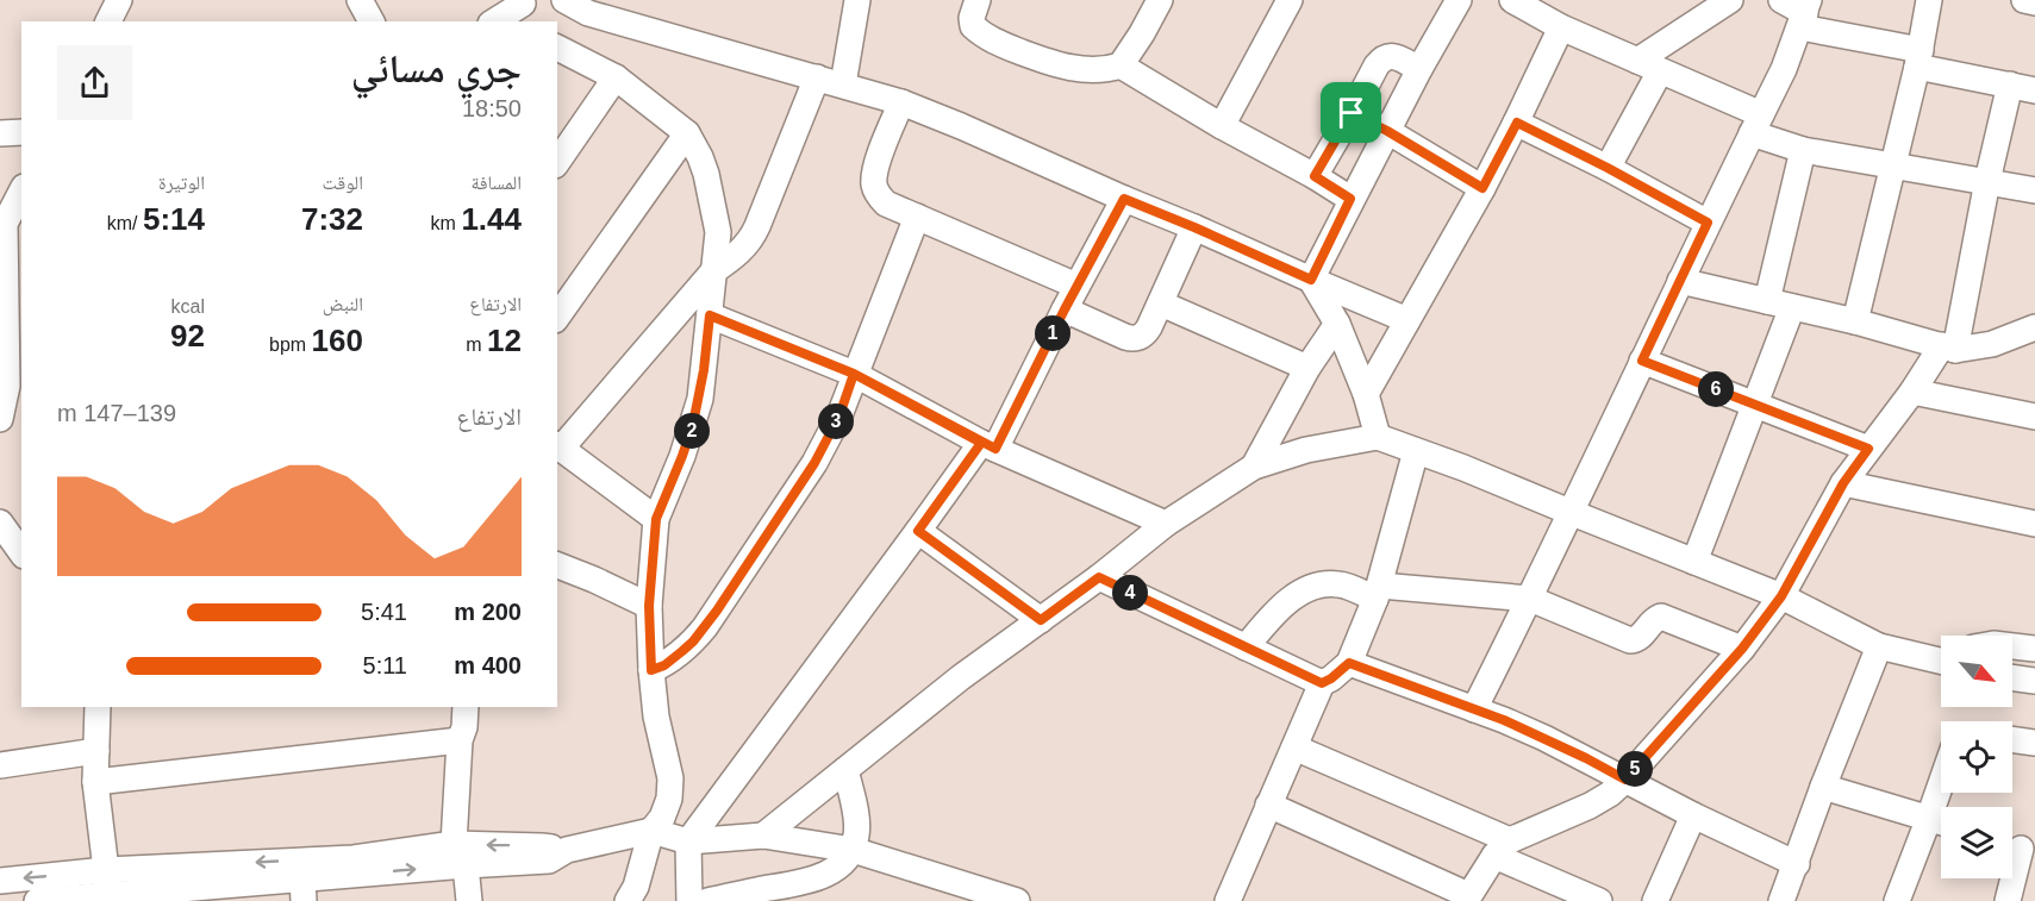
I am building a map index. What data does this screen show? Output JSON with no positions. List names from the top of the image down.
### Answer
{
  "north": "bottom right",
  "page": {
    "heading": ["جري مسائي", "18:50"],
    "stats": [
      ["المسافة", "1.44 km"],
      ["الوقت", "7:32"],
      ["الوتيرة", "5:14 /km"],
      ["الارتفاع", "12 m"],
      ["النبض", "160 bpm"],
      ["kcal", "92"]
    ],
    "pins": [
      "1",
      "6",
      "3",
      "2",
      "4",
      "5"
    ],
    "chart": ["الارتفاع", "139–147 m"],
    "list": [
      {
        "name": "200 m",
        "note": "5:41"
      },
      {
        "name": "400 m",
        "note": "5:11"
      }
    ]
  }
}
